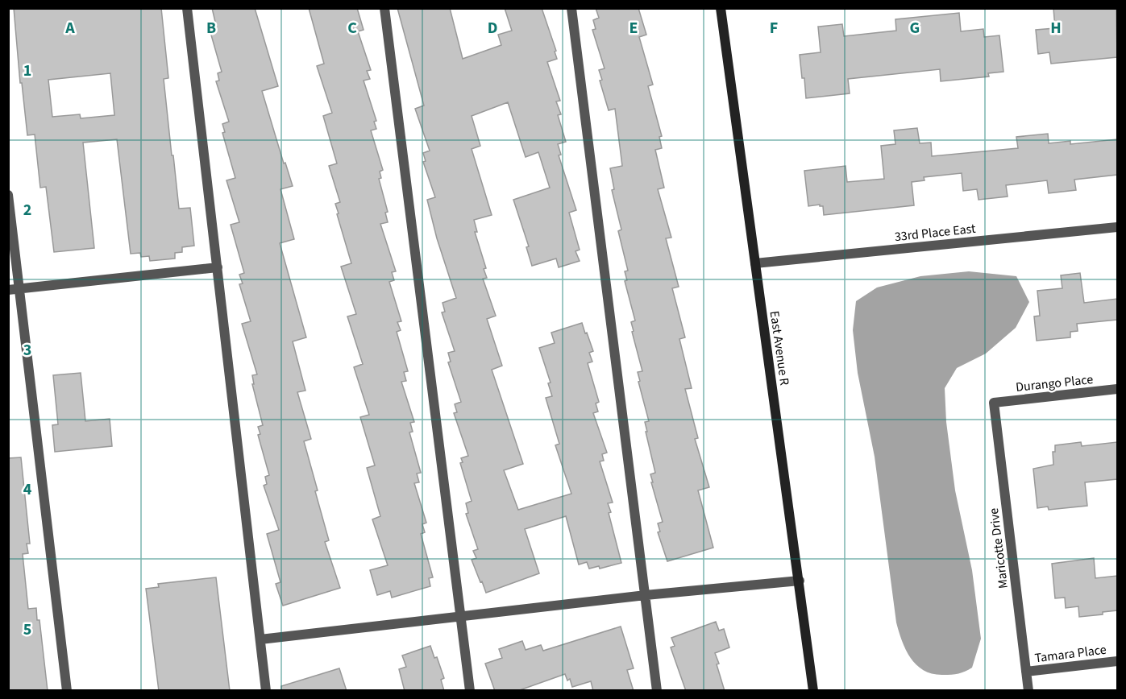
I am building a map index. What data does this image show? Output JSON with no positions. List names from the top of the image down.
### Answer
{
  "streets": {
    "main road": ["East Avenue R"],
    "street": [
      "33rd Place East",
      "Durango Place",
      "Maricotte Drive",
      "Tamara Place"
    ]
  },
  "crossings": [
    ["33rd Place East", "East Avenue R"],
    ["Durango Place", "Maricotte Drive"],
    ["Maricotte Drive", "Tamara Place"]
  ],
  "grid": {
    "columns": [
      "A",
      "B",
      "C",
      "D",
      "E",
      "F",
      "G",
      "H"
    ],
    "rows": [
      "1",
      "2",
      "3",
      "4",
      "5"
    ]
  }
}
